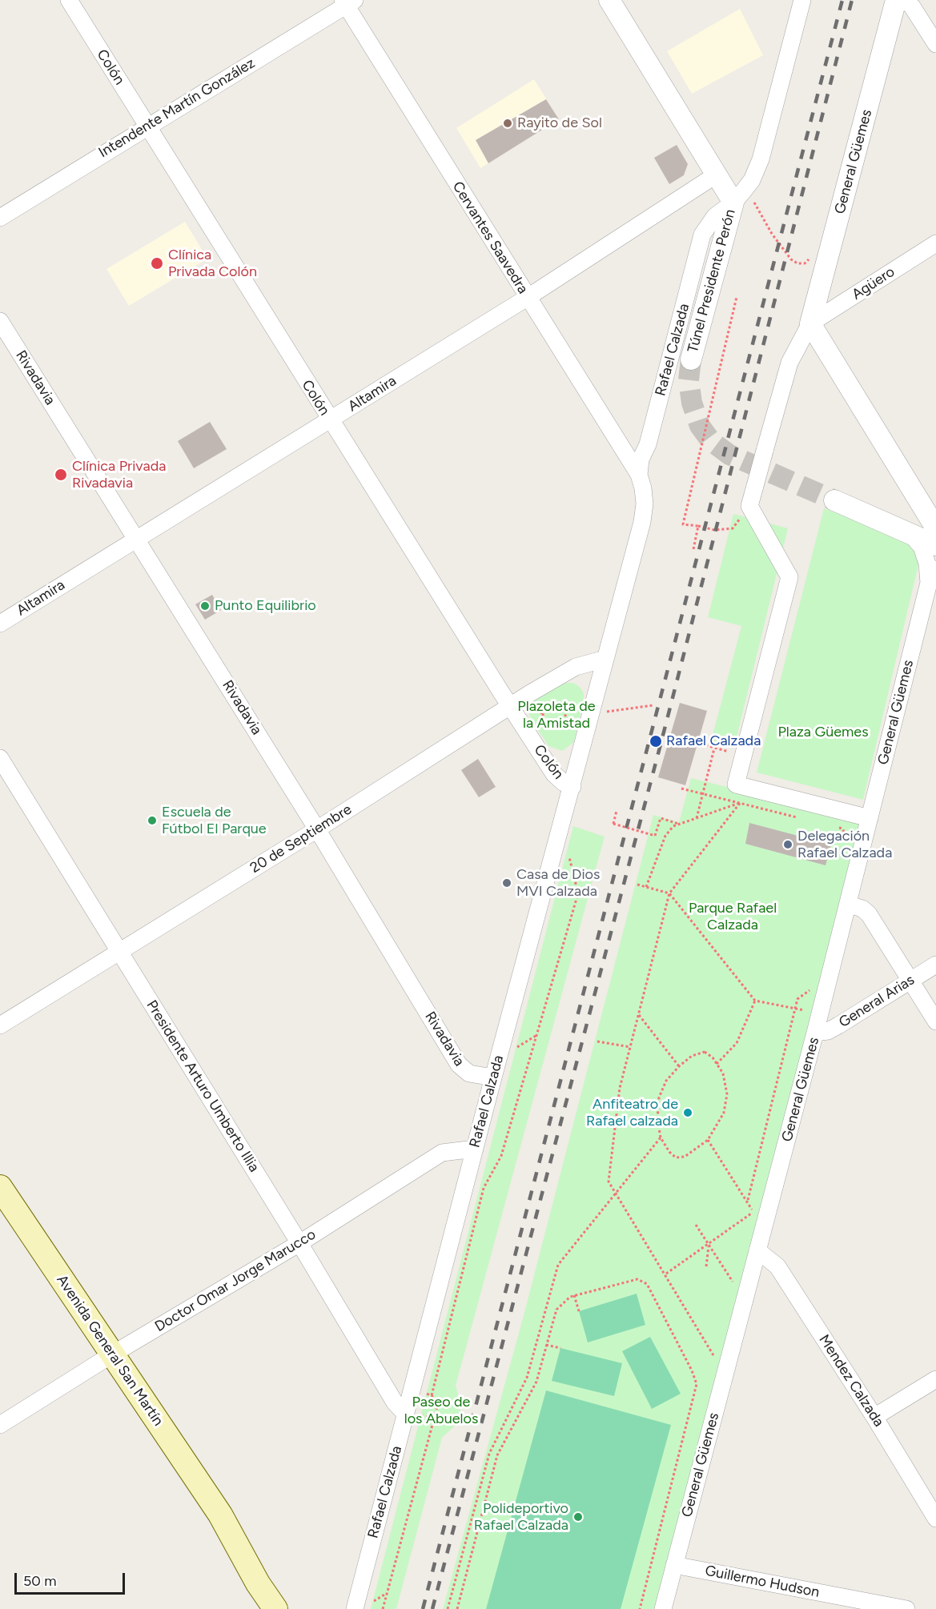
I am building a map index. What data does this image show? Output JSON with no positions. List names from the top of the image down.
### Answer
{
  "streets": {
    "main road": ["Avenida General San Martín"],
    "street": [
      "Colón",
      "Intendente Martín González",
      "General Güemes",
      "Cervantes Saavedra",
      "Túnel Presidente Perón",
      "Agüero",
      "Rafael Calzada",
      "Rivadavia",
      "Altamira",
      "20 de Septiembre",
      "General Arias",
      "Presidente Arturo Umberto Illia",
      "Doctor Omar Jorge Marucco",
      "Mendez Calzada",
      "Guillermo Hudson"
    ]
  },
  "crossings": [
    ["Colón", "Intendente Martín González"],
    ["Colón", "Rafael Calzada"],
    ["Colón", "Altamira"],
    ["Colón", "20 de Septiembre"],
    ["Intendente Martín González", "Cervantes Saavedra"],
    ["General Güemes", "Agüero"],
    ["General Güemes", "General Arias"],
    ["General Güemes", "Mendez Calzada"],
    ["General Güemes", "Guillermo Hudson"],
    ["Cervantes Saavedra", "Rafael Calzada"],
    ["Cervantes Saavedra", "Altamira"],
    ["Túnel Presidente Perón", "Rafael Calzada"],
    ["Rafael Calzada", "Rivadavia"],
    ["Rafael Calzada", "20 de Septiembre"],
    ["Rafael Calzada", "Presidente Arturo Umberto Illia"],
    ["Rafael Calzada", "Doctor Omar Jorge Marucco"],
    ["Rivadavia", "Altamira"],
    ["Rivadavia", "20 de Septiembre"],
    ["20 de Septiembre", "Presidente Arturo Umberto Illia"],
    ["Presidente Arturo Umberto Illia", "Doctor Omar Jorge Marucco"],
    ["Doctor Omar Jorge Marucco", "Avenida General San Martín"]
  ],
  "parks": [
    "Plazoleta de la Amistad",
    "Plaza Güemes",
    "Parque Rafael Calzada",
    "Paseo de los Abuelos"
  ],
  "places": [
    "Rayito de Sol",
    "Clínica Privada Colón",
    "Clínica Privada Rivadavia",
    "Punto Equilibrio",
    "Rafael Calzada",
    "Escuela de Fútbol El Parque",
    "Delegación Rafael Calzada",
    "Casa de Dios MVI Calzada",
    "Anfiteatro de Rafael calzada",
    "Polideportivo Rafael Calzada"
  ],
  "scale_bar": "50 m"
}
